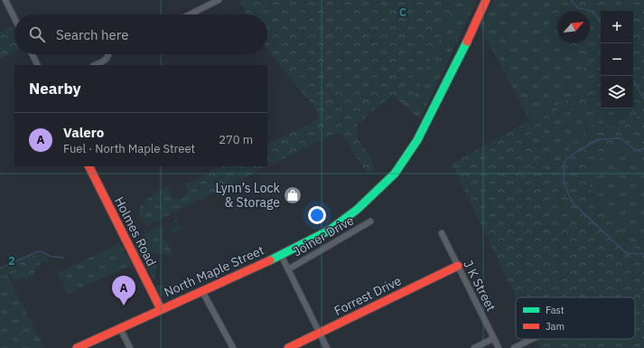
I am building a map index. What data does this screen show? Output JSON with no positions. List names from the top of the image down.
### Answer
{
  "streets": {
    "main road": ["Holmes Road", "North Maple Street", "Forrest Drive"],
    "street": ["Joiner Drive", "J K Street"]
  },
  "crossings": [
    ["Holmes Road", "North Maple Street"],
    ["J K Street", "Forrest Drive"]
  ],
  "places": {
    "shop": ["Lynn’s Lock & Storage"]
  },
  "legend": ["Fast", "Jam"],
  "north": "top right",
  "page": {
    "map_buttons": ["+", "−"],
    "search": "Search here",
    "heading": "Nearby",
    "list": [
      {
        "mark": "A",
        "name": "Valero",
        "note": "Fuel · North Maple Street",
        "value": "270 m"
      }
    ],
    "pins": "A"
  },
  "grid": {
    "columns": ["C"],
    "rows": ["2"]
  }
}
